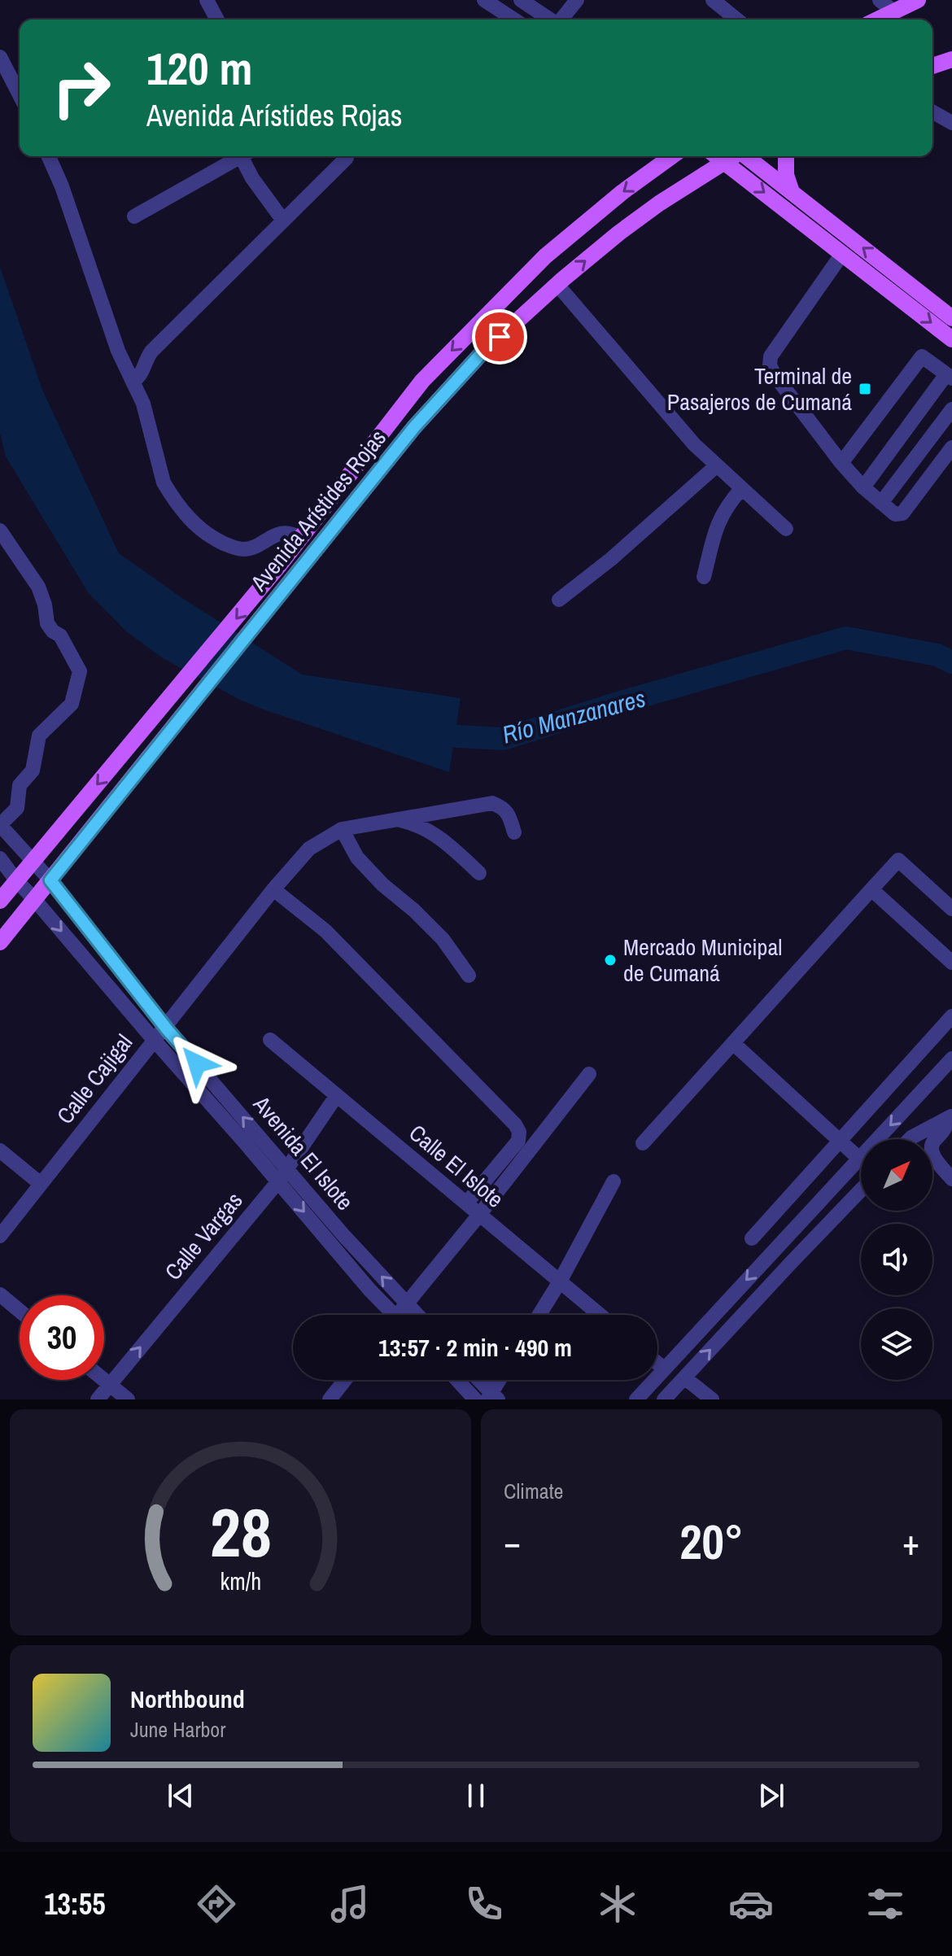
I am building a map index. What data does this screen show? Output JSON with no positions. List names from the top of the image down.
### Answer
{
  "streets": {
    "main road": ["Avenida Arístides Rojas"],
    "street": [
      "Calle Cajigal",
      "Avenida El Islote",
      "Calle El Islote",
      "Calle Vargas"
    ]
  },
  "crossings": [
    ["Avenida Arístides Rojas", "Avenida El Islote"],
    ["Calle Cajigal", "Avenida El Islote"],
    ["Avenida El Islote", "Calle Vargas"],
    ["Calle El Islote", "Calle Vargas"]
  ],
  "one_way": ["Calle Vargas"],
  "water": ["Río Manzanares"],
  "places": {
    "transit": ["Terminal de Pasajeros de Cumaná"],
    "other": ["Mercado Municipal de Cumaná"]
  },
  "north": "top right",
  "page": {
    "turn": ["120 m", "Avenida Arístides Rojas"],
    "limit": "30",
    "trip": "13:57 · 2 min · 490 m",
    "tile": "Climate",
    "heat": ["−", "20°", "+"],
    "song": ["Northbound", "June Harbor"],
    "tabs": "13:55",
    "gauge": ["28", "km/h"]
  }
}
